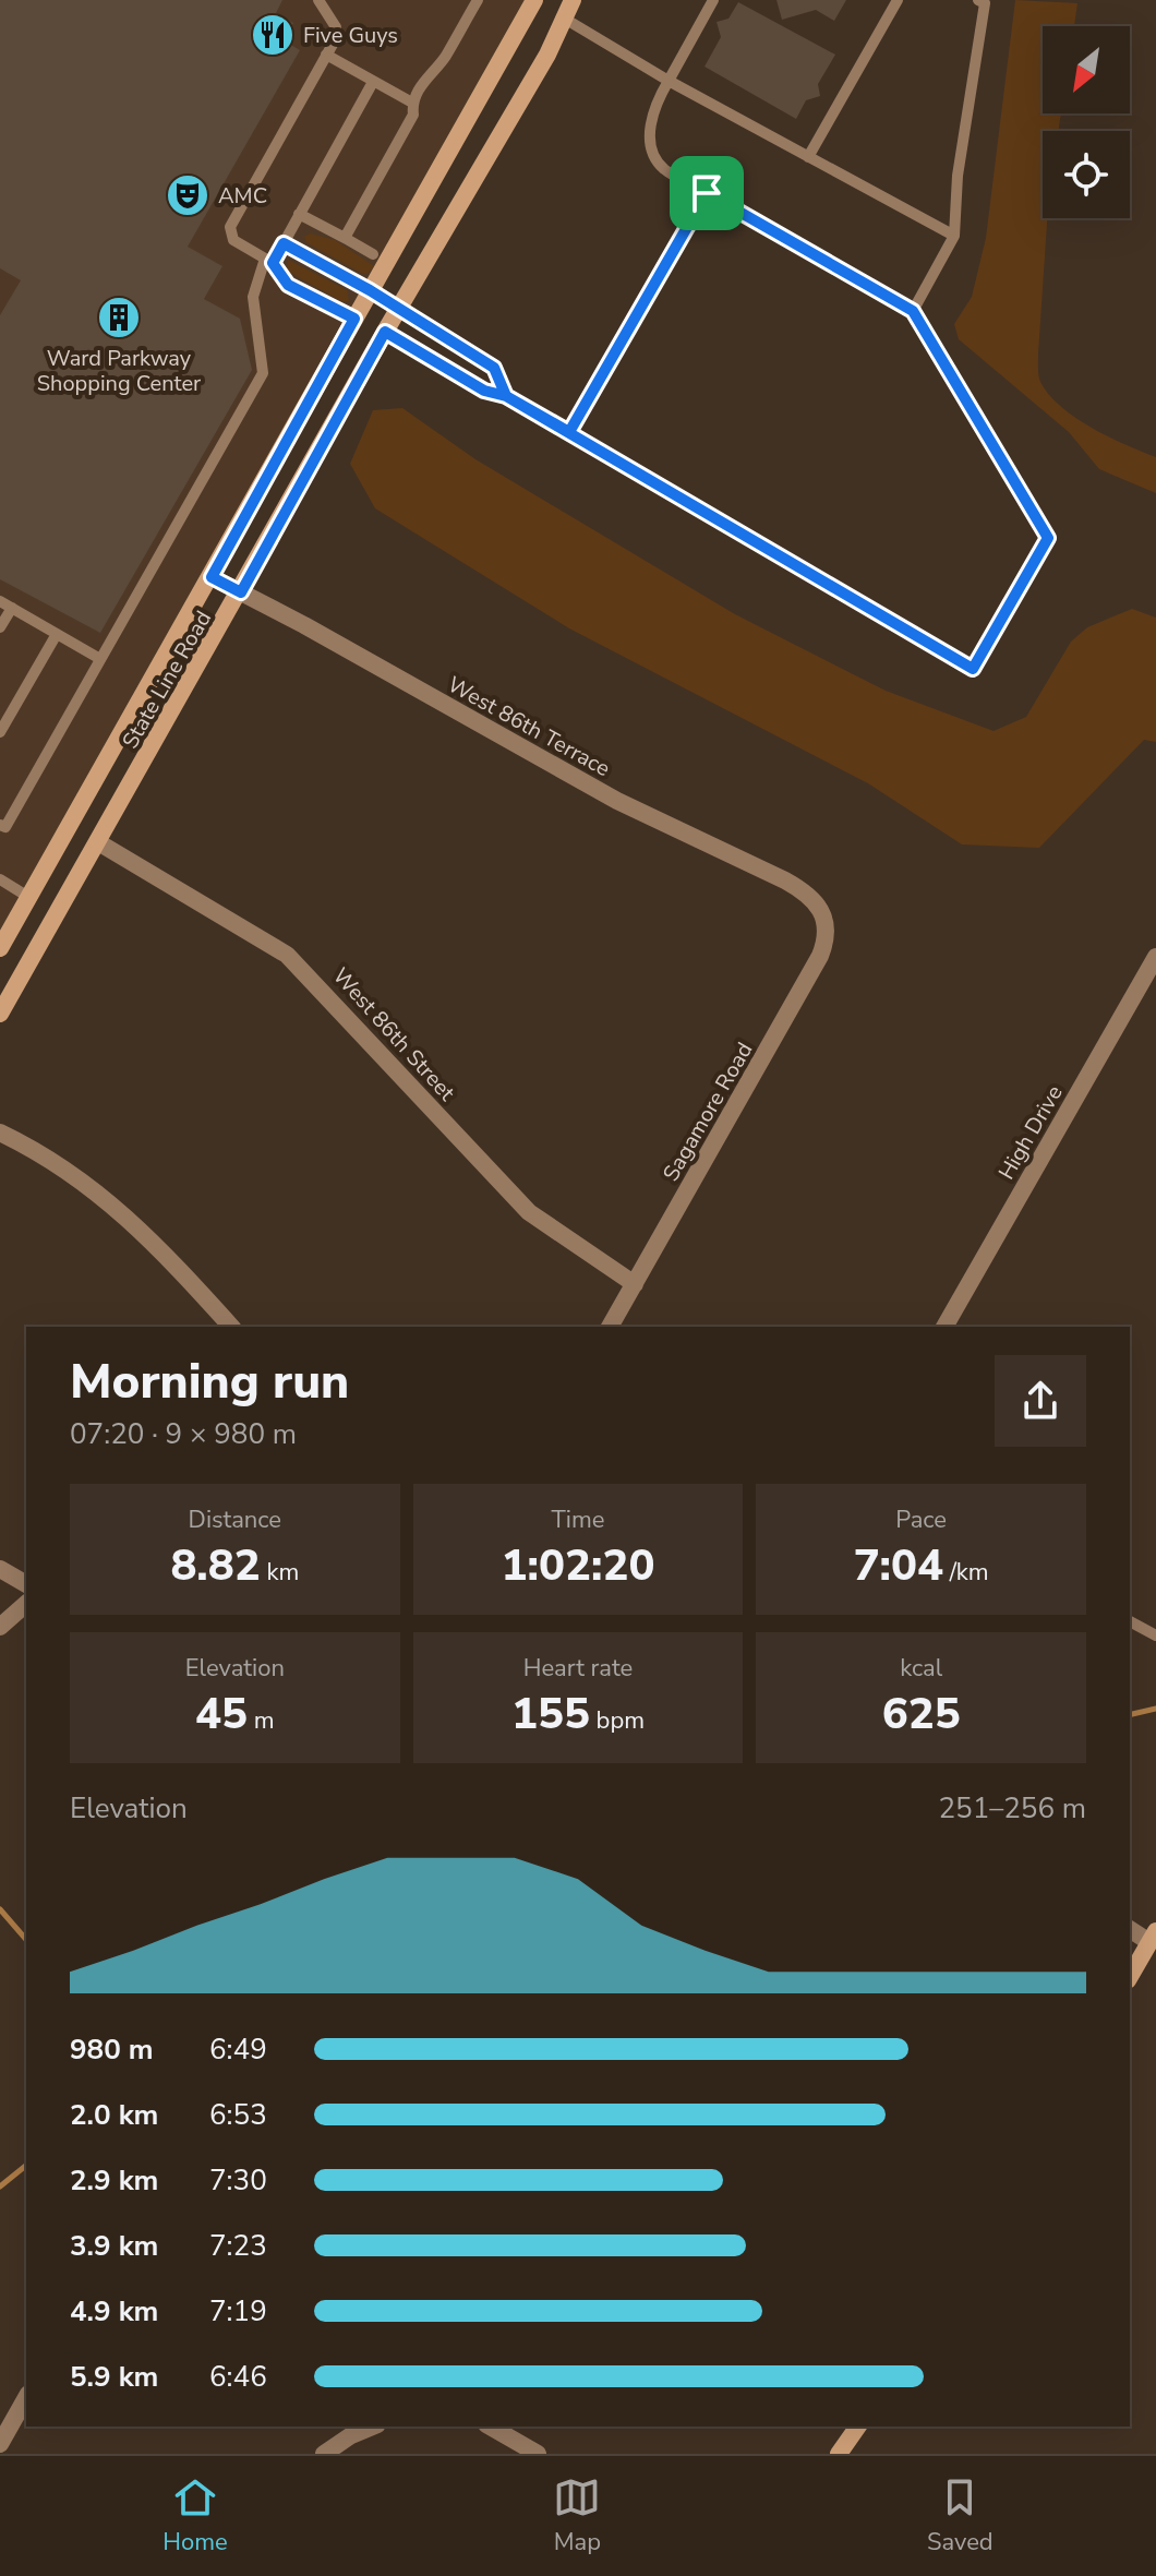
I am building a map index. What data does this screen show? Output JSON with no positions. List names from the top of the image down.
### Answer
{
  "streets": {
    "main road": ["State Line Road"],
    "street": [
      "West 86th Terrace",
      "West 86th Street",
      "Sagamore Road",
      "High Drive"
    ]
  },
  "crossings": [
    ["State Line Road", "West 86th Terrace"],
    ["State Line Road", "West 86th Street"],
    ["West 86th Terrace", "Sagamore Road"],
    ["West 86th Street", "Sagamore Road"]
  ],
  "places": {
    "restaurant": ["Five Guys"],
    "theatre": ["AMC"],
    "building": ["Ward Parkway Shopping Center"]
  },
  "north": "bottom left",
  "page": {
    "heading": ["Morning run", "07:20 · 9 × 980 m"],
    "stats": [
      ["Distance", "8.82 km"],
      ["Time", "1:02:20"],
      ["Pace", "7:04 /km"],
      ["Elevation", "45 m"],
      ["Heart rate", "155 bpm"],
      ["kcal", "625"]
    ],
    "chart": ["Elevation", "251–256 m"],
    "list": [
      {
        "name": "980 m",
        "note": "6:49"
      },
      {
        "name": "2.0 km",
        "note": "6:53"
      },
      {
        "name": "2.9 km",
        "note": "7:30"
      },
      {
        "name": "3.9 km",
        "note": "7:23"
      },
      {
        "name": "4.9 km",
        "note": "7:19"
      },
      {
        "name": "5.9 km",
        "note": "6:46"
      }
    ],
    "tabs": ["Home", "Map", "Saved"]
  }
}
